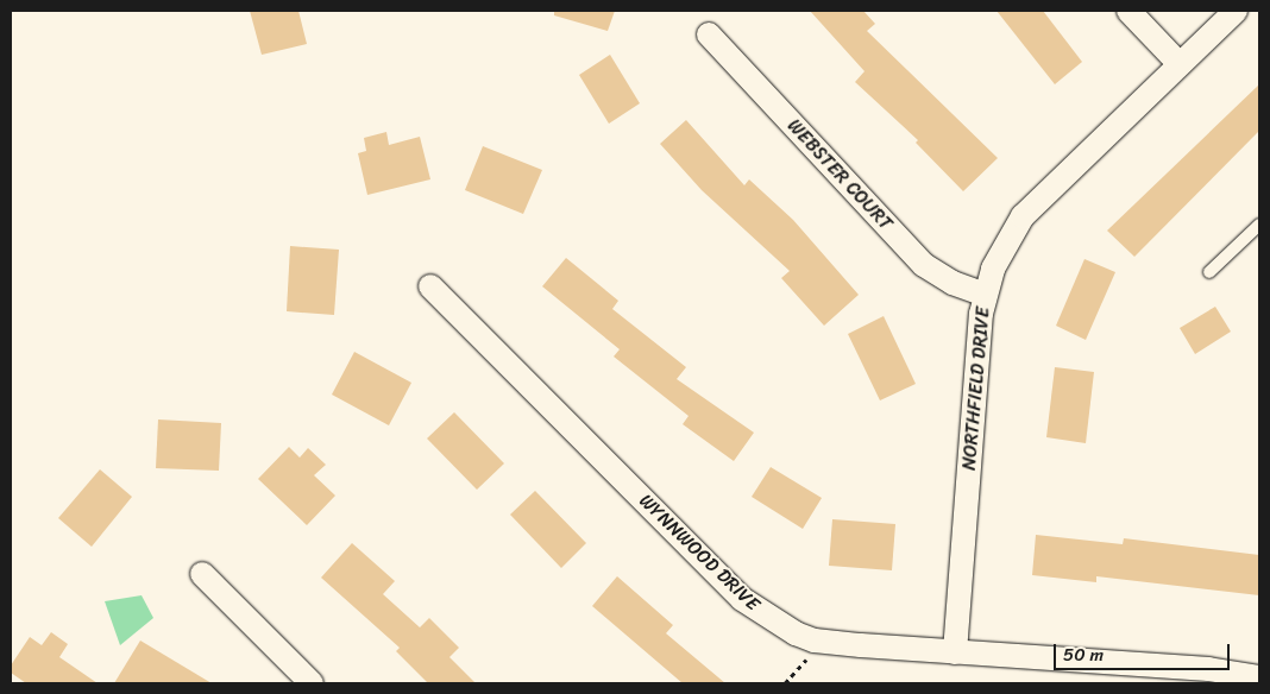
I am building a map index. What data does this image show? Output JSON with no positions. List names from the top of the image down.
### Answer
{
  "streets": {
    "street": ["WEBSTER COURT", "NORTHFIELD DRIVE", "WYNNWOOD DRIVE"]
  },
  "crossings": [
    ["WEBSTER COURT", "NORTHFIELD DRIVE"],
    ["NORTHFIELD DRIVE", "WYNNWOOD DRIVE"]
  ],
  "scale_bar": "50 m"
}
